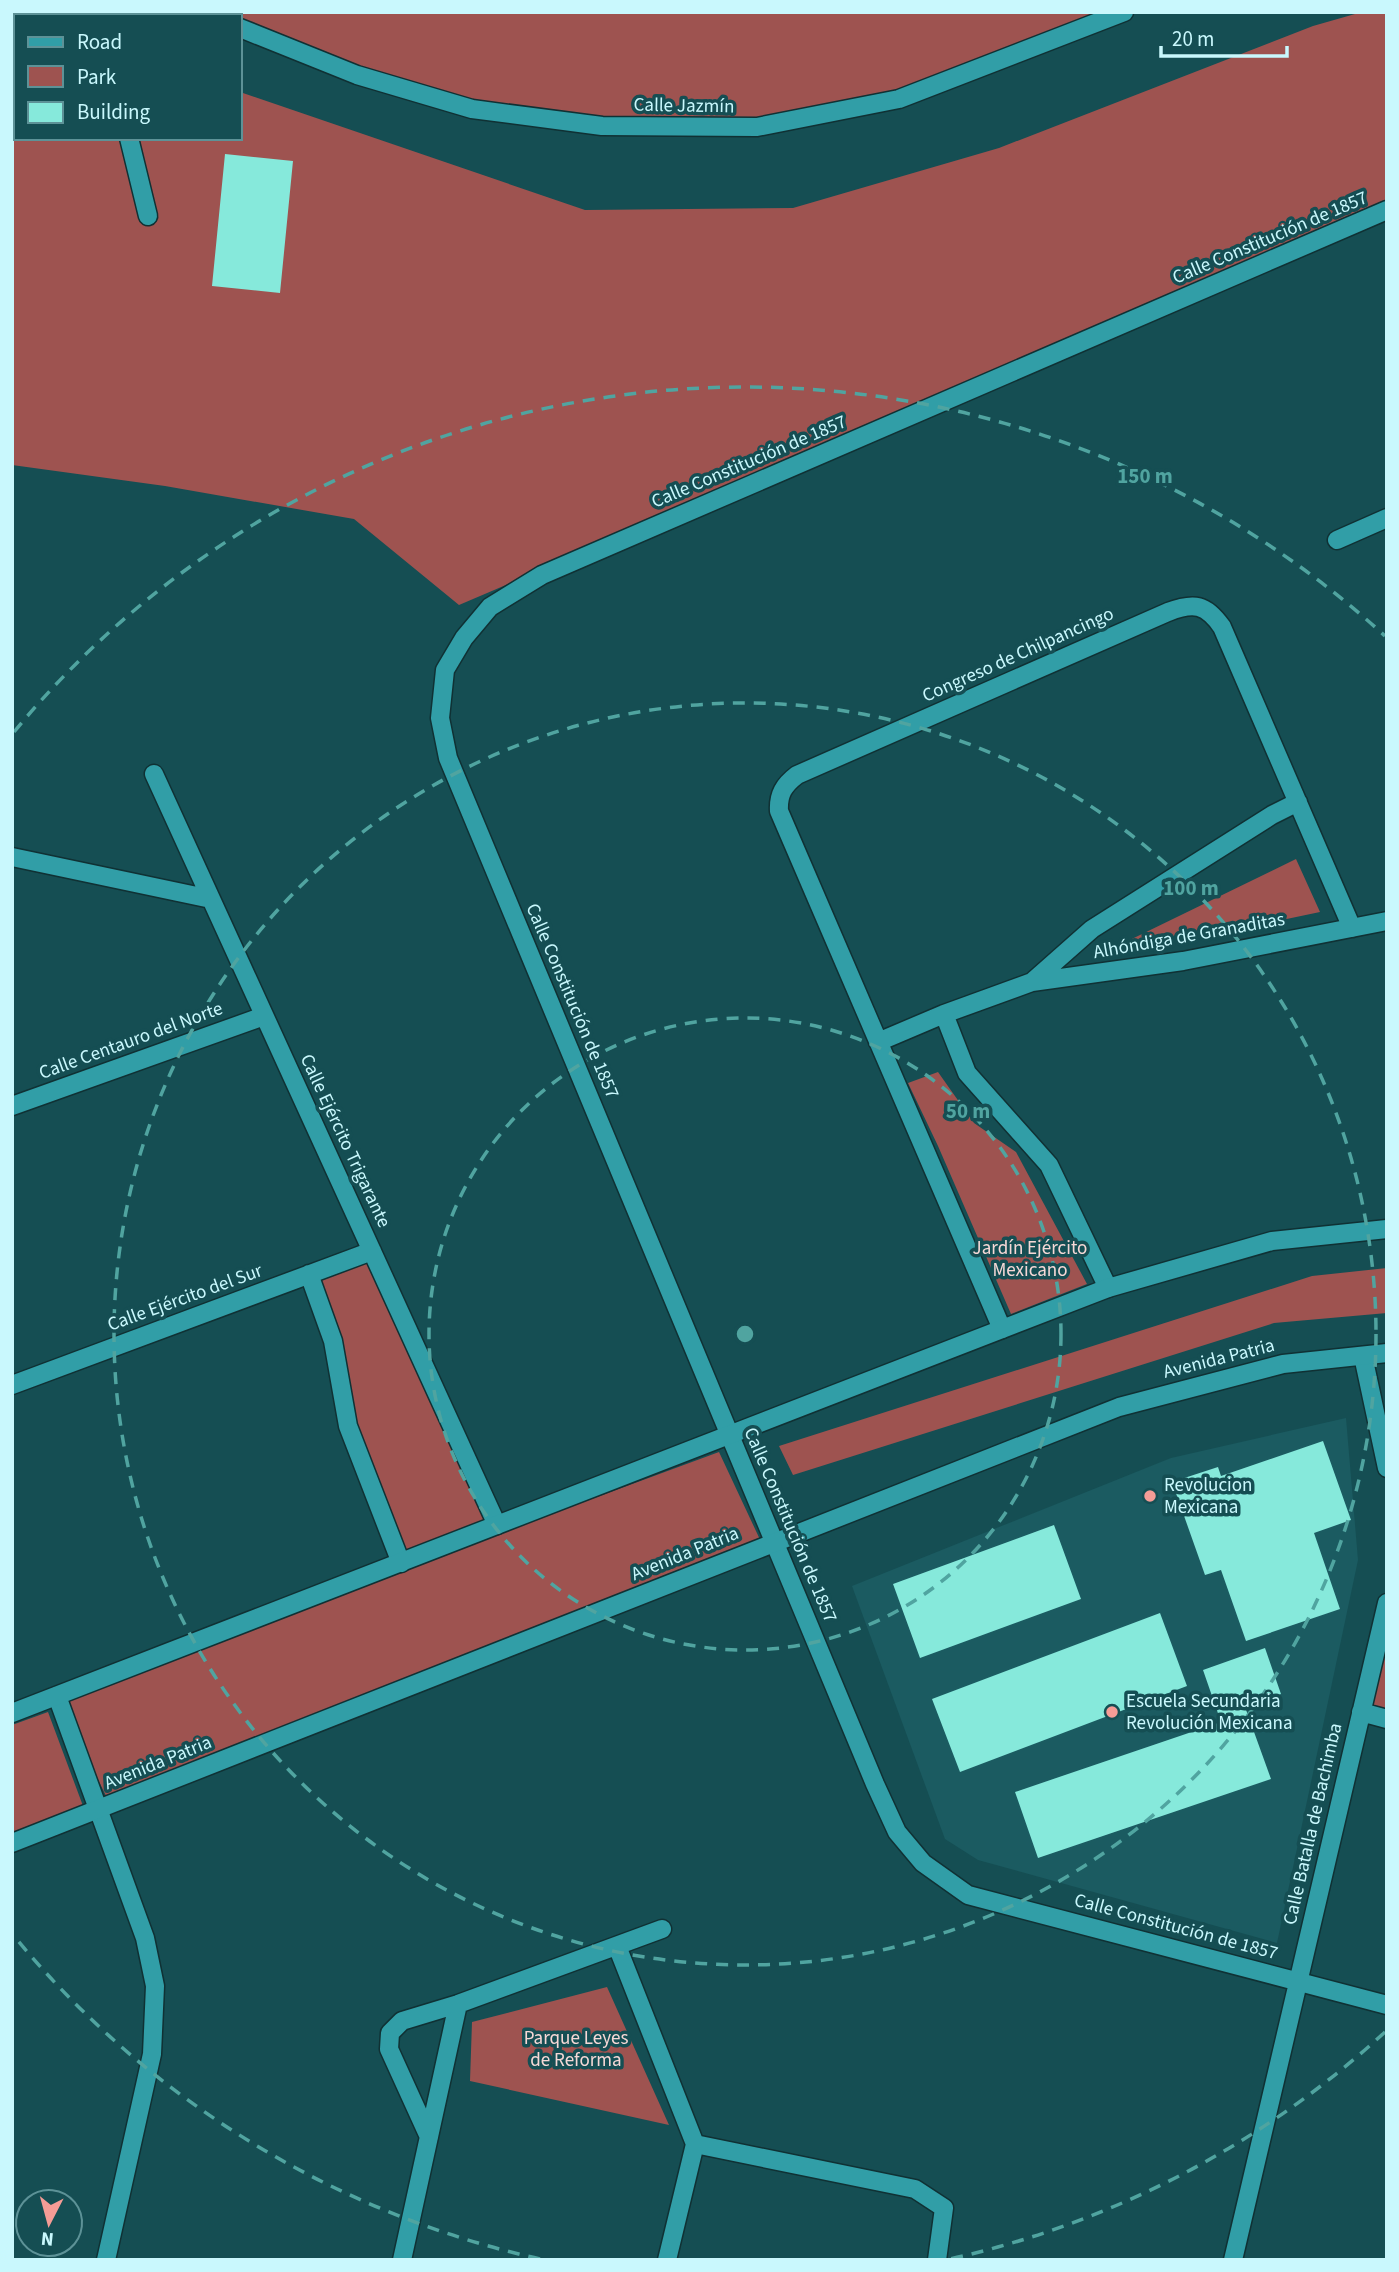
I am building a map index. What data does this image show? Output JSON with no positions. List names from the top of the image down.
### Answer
{
  "streets": {
    "street": [
      "Calle Jazmín",
      "Calle Constitución de 1857",
      "Congreso de Chilpancingo",
      "Alhóndiga de Granaditas",
      "Calle Centauro del Norte",
      "Calle Ejército Trigarante",
      "Calle Ejército del Sur",
      "Avenida Patria",
      "Calle Batalla de Bachimba"
    ]
  },
  "crossings": [
    ["Calle Constitución de 1857", "Avenida Patria"],
    ["Calle Constitución de 1857", "Calle Batalla de Bachimba"],
    ["Congreso de Chilpancingo", "Alhóndiga de Granaditas"],
    ["Calle Centauro del Norte", "Calle Ejército Trigarante"],
    ["Calle Ejército Trigarante", "Calle Ejército del Sur"]
  ],
  "parks": ["Jardín Ejército Mexicano", "Parque Leyes de Reforma"],
  "places": ["Revolucion Mexicana", "Escuela Secundaria Revolución Mexicana"],
  "legend": ["Road", "Park", "Building"],
  "scale_bar": "20 m",
  "north": "bottom",
  "rings": ["150 m", "100 m", "50 m"]
}
